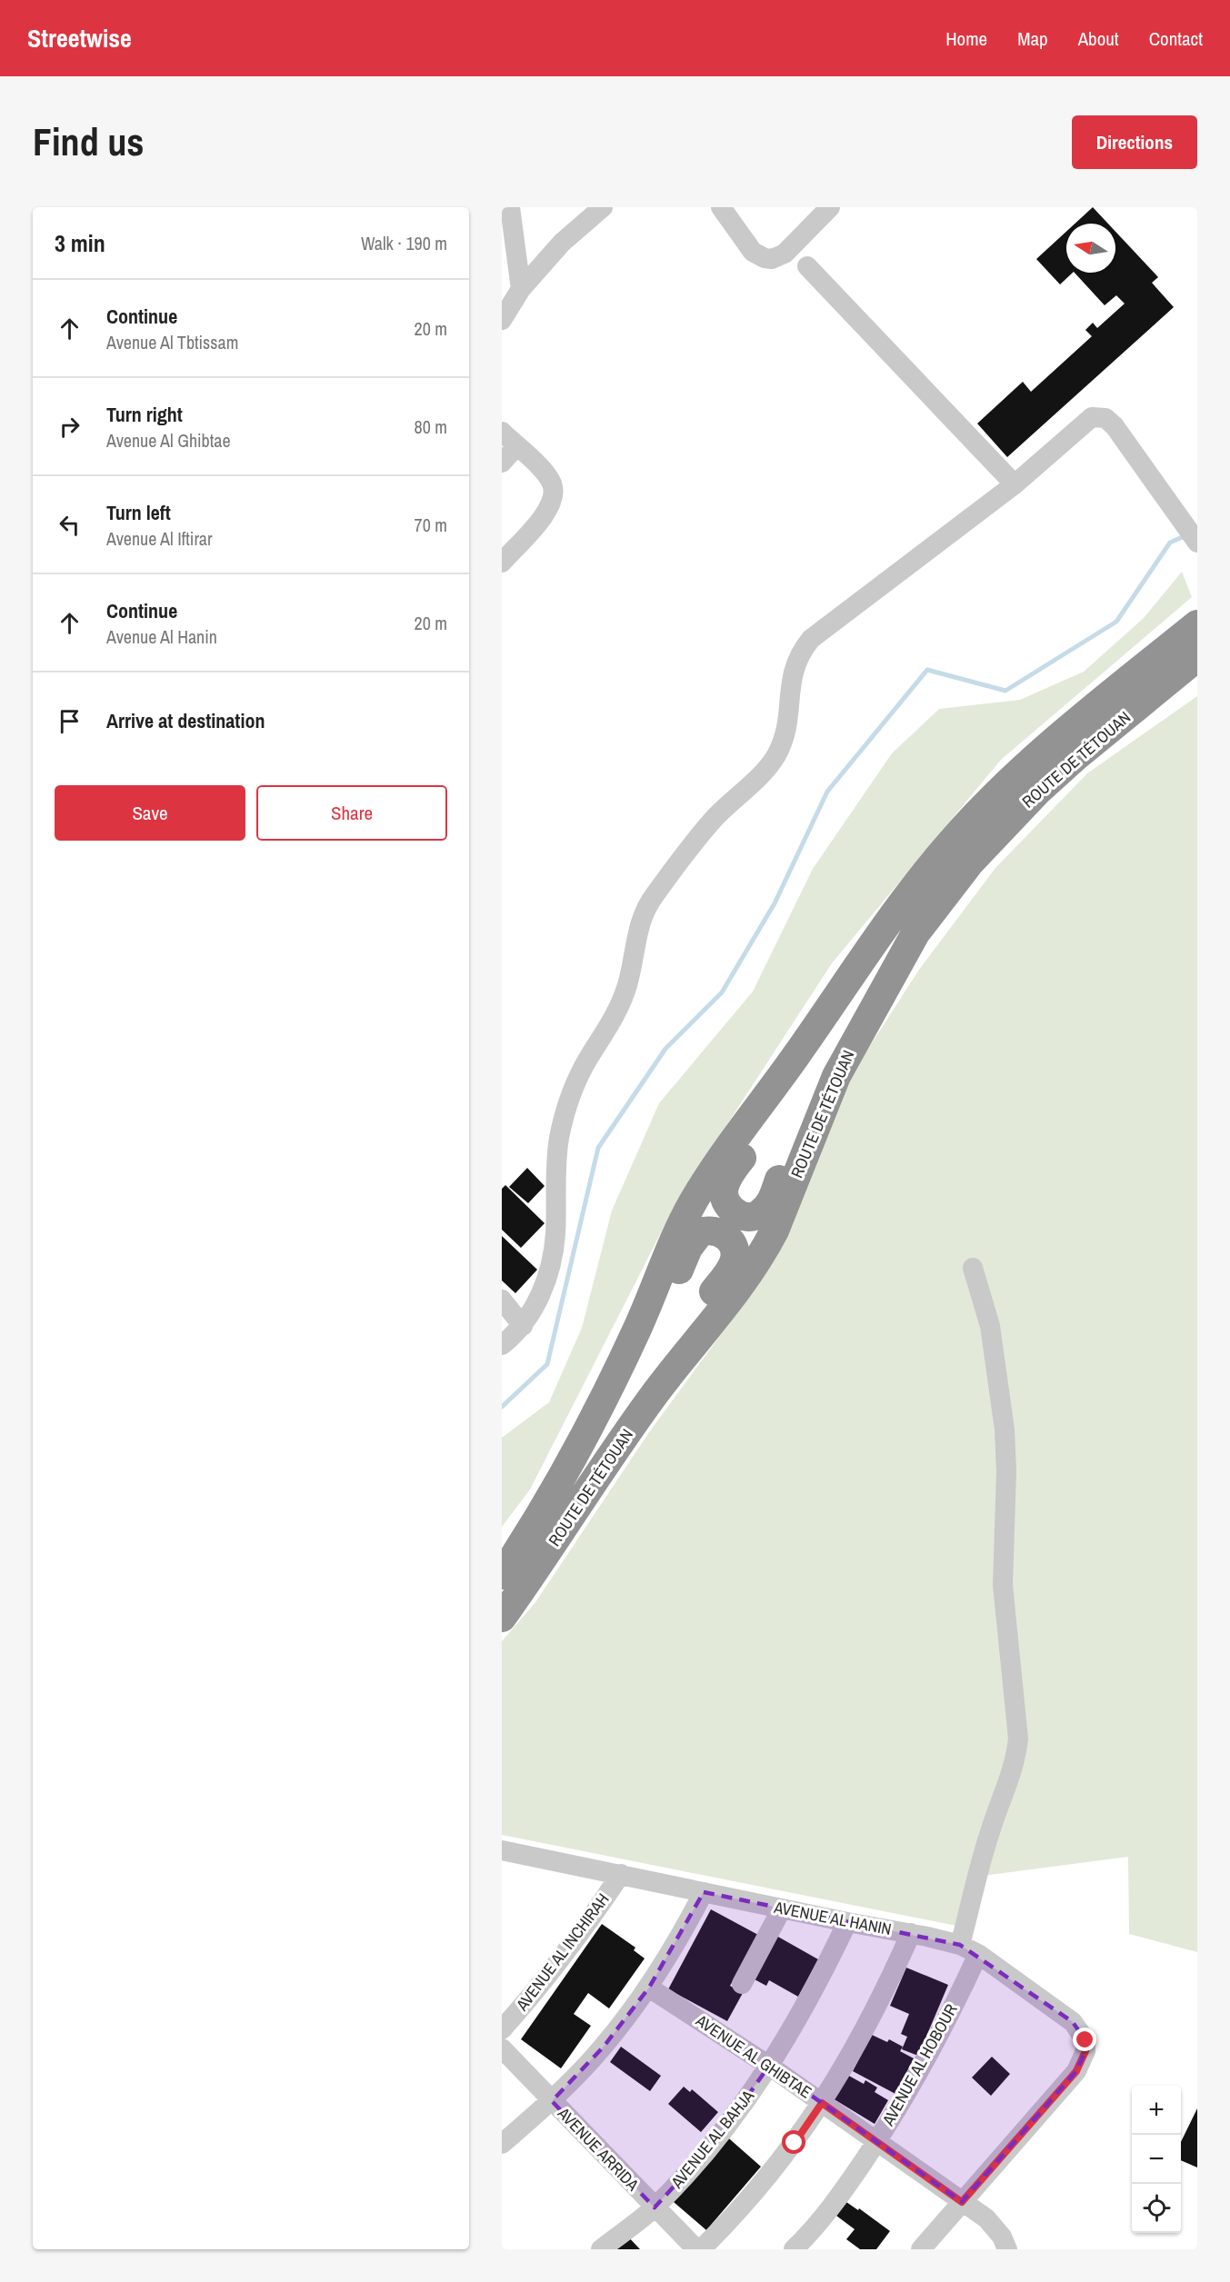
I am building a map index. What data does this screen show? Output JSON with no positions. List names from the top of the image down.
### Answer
{
  "streets": {
    "highway": ["ROUTE DE TÉTOUAN"],
    "street": [
      "AVENUE AL HANIN",
      "AVENUE AL INCHIRAH",
      "AVENUE AL GHIBTAE",
      "AVENUE AL HOBOUR",
      "AVENUE AL BAHJA",
      "AVENUE ARRIDA"
    ]
  },
  "crossings": [
    ["AVENUE AL HANIN", "AVENUE AL INCHIRAH"],
    ["AVENUE AL HANIN", "AVENUE AL GHIBTAE"],
    ["AVENUE AL HANIN", "AVENUE AL HOBOUR"],
    ["AVENUE AL HANIN", "AVENUE AL BAHJA"],
    ["AVENUE AL GHIBTAE", "AVENUE AL HOBOUR"],
    ["AVENUE AL GHIBTAE", "AVENUE AL BAHJA"],
    ["AVENUE AL BAHJA", "AVENUE ARRIDA"]
  ],
  "north": "left",
  "page": {
    "header": "Streetwise",
    "nav": [
      "Home",
      "Map",
      "About",
      "Contact"
    ],
    "buttons": [
      "Directions",
      ["Save", "Share"]
    ],
    "title": "Find us",
    "heading": ["3 min", "Walk · 190 m"],
    "list": [
      ["Continue", "Avenue Al Tbtissam", "20 m"],
      ["Turn right", "Avenue Al Ghibtae", "80 m"],
      ["Turn left", "Avenue Al Iftirar", "70 m"],
      ["Continue", "Avenue Al Hanin", "20 m"],
      "Arrive at destination"
    ],
    "map_buttons": ["+", "−"]
  }
}
